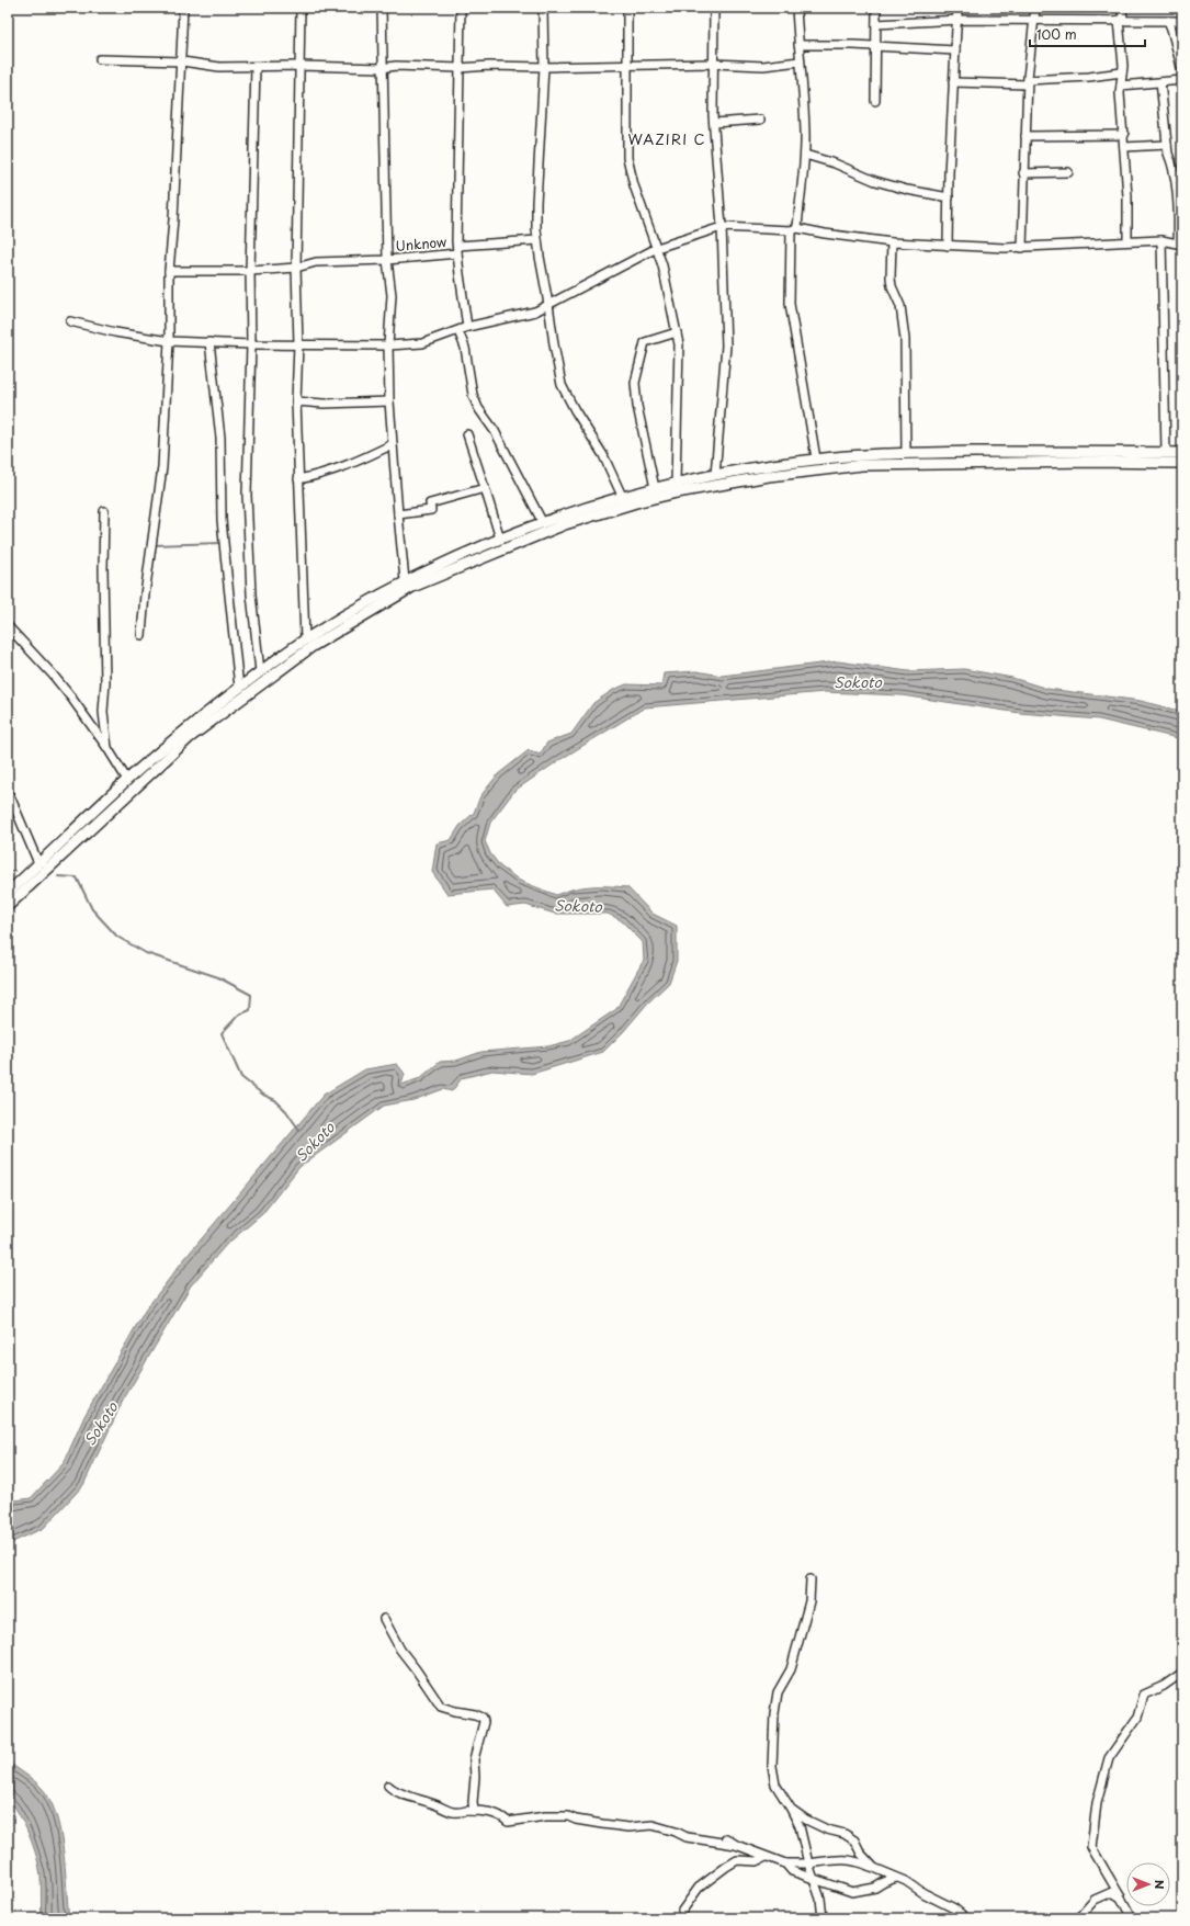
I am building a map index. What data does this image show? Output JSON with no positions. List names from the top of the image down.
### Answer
{
  "streets": {
    "street": ["Unknow"]
  },
  "districts": ["WAZIRI C"],
  "water": ["Sokoto"],
  "scale_bar": "100 m",
  "north": "right"
}
